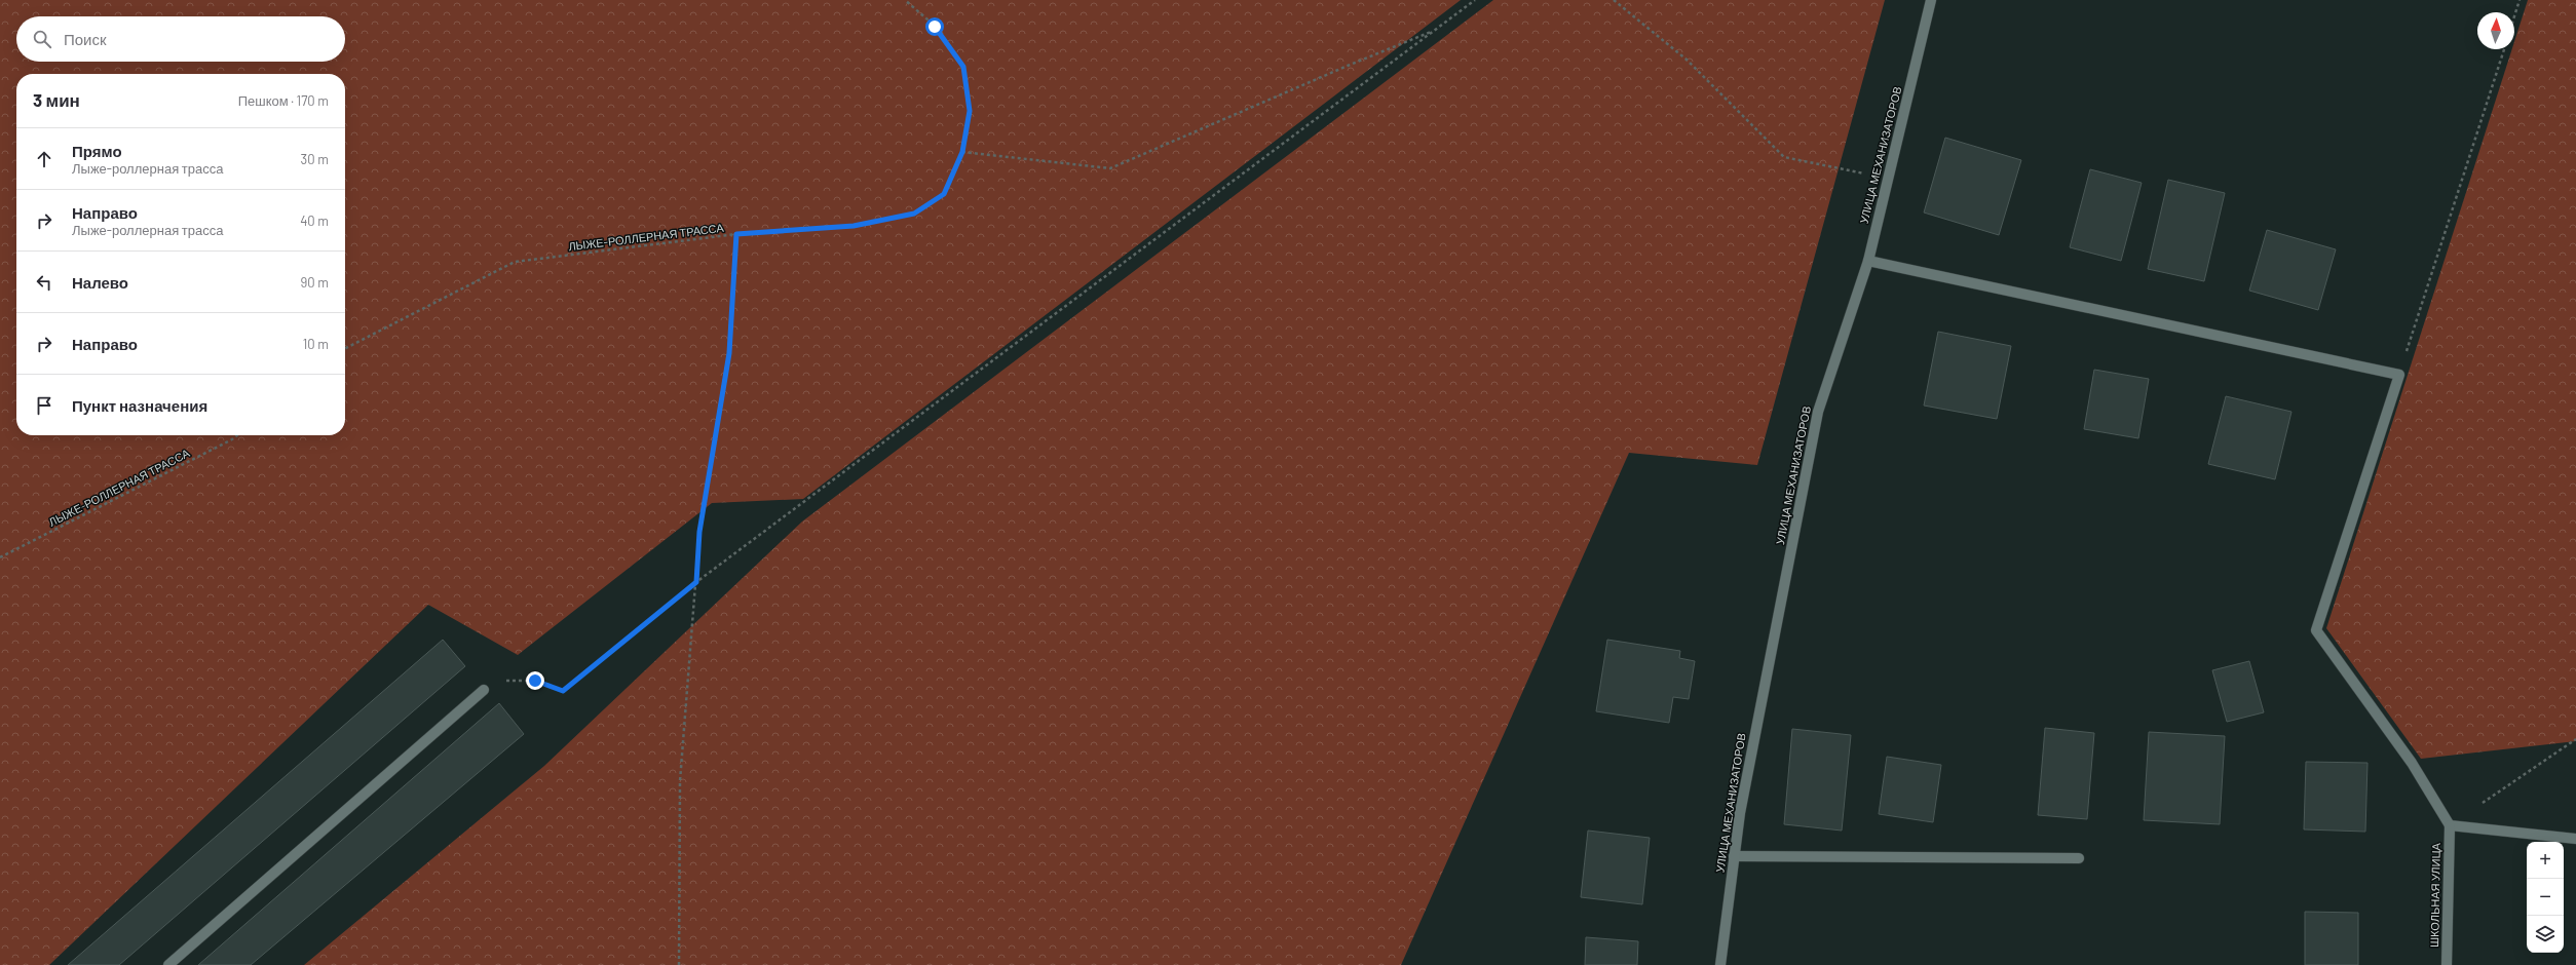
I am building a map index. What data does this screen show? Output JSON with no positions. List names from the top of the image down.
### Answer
{
  "streets": {
    "street": ["УЛИЦА МЕХАНИЗАТОРОВ", "ШКОЛЬНАЯ УЛИЦА"],
    "path": ["ЛЫЖЕ-РОЛЛЕРНАЯ ТРАССА"]
  },
  "north": "top",
  "page": {
    "search": "Поиск",
    "heading": ["3 мин", "Пешком · 170 m"],
    "list": [
      ["Прямо", "Лыже-роллерная трасса", "30 m"],
      ["Направо", "Лыже-роллерная трасса", "40 m"],
      ["Налево", "90 m"],
      ["Направо", "10 m"],
      "Пункт назначения"
    ],
    "map_buttons": ["+", "−"]
  }
}
